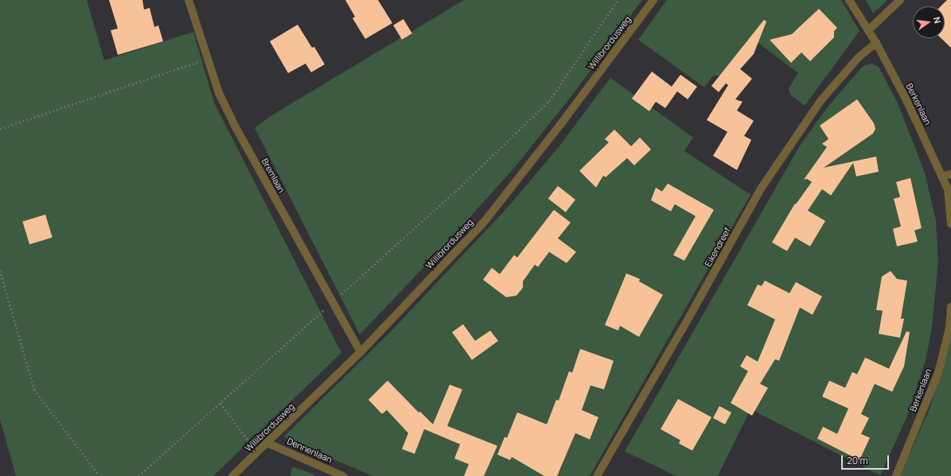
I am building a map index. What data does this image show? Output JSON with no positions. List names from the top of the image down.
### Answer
{
  "streets": {
    "street": [
      "Willibrordusweg",
      "Berkenlaan",
      "Bremlaan",
      "Eikendreef",
      "Dennenlaan"
    ]
  },
  "crossings": [
    ["Willibrordusweg", "Bremlaan"],
    ["Willibrordusweg", "Dennenlaan"],
    ["Berkenlaan", "Eikendreef"]
  ],
  "scale_bar": "20 m",
  "north": "right"
}
